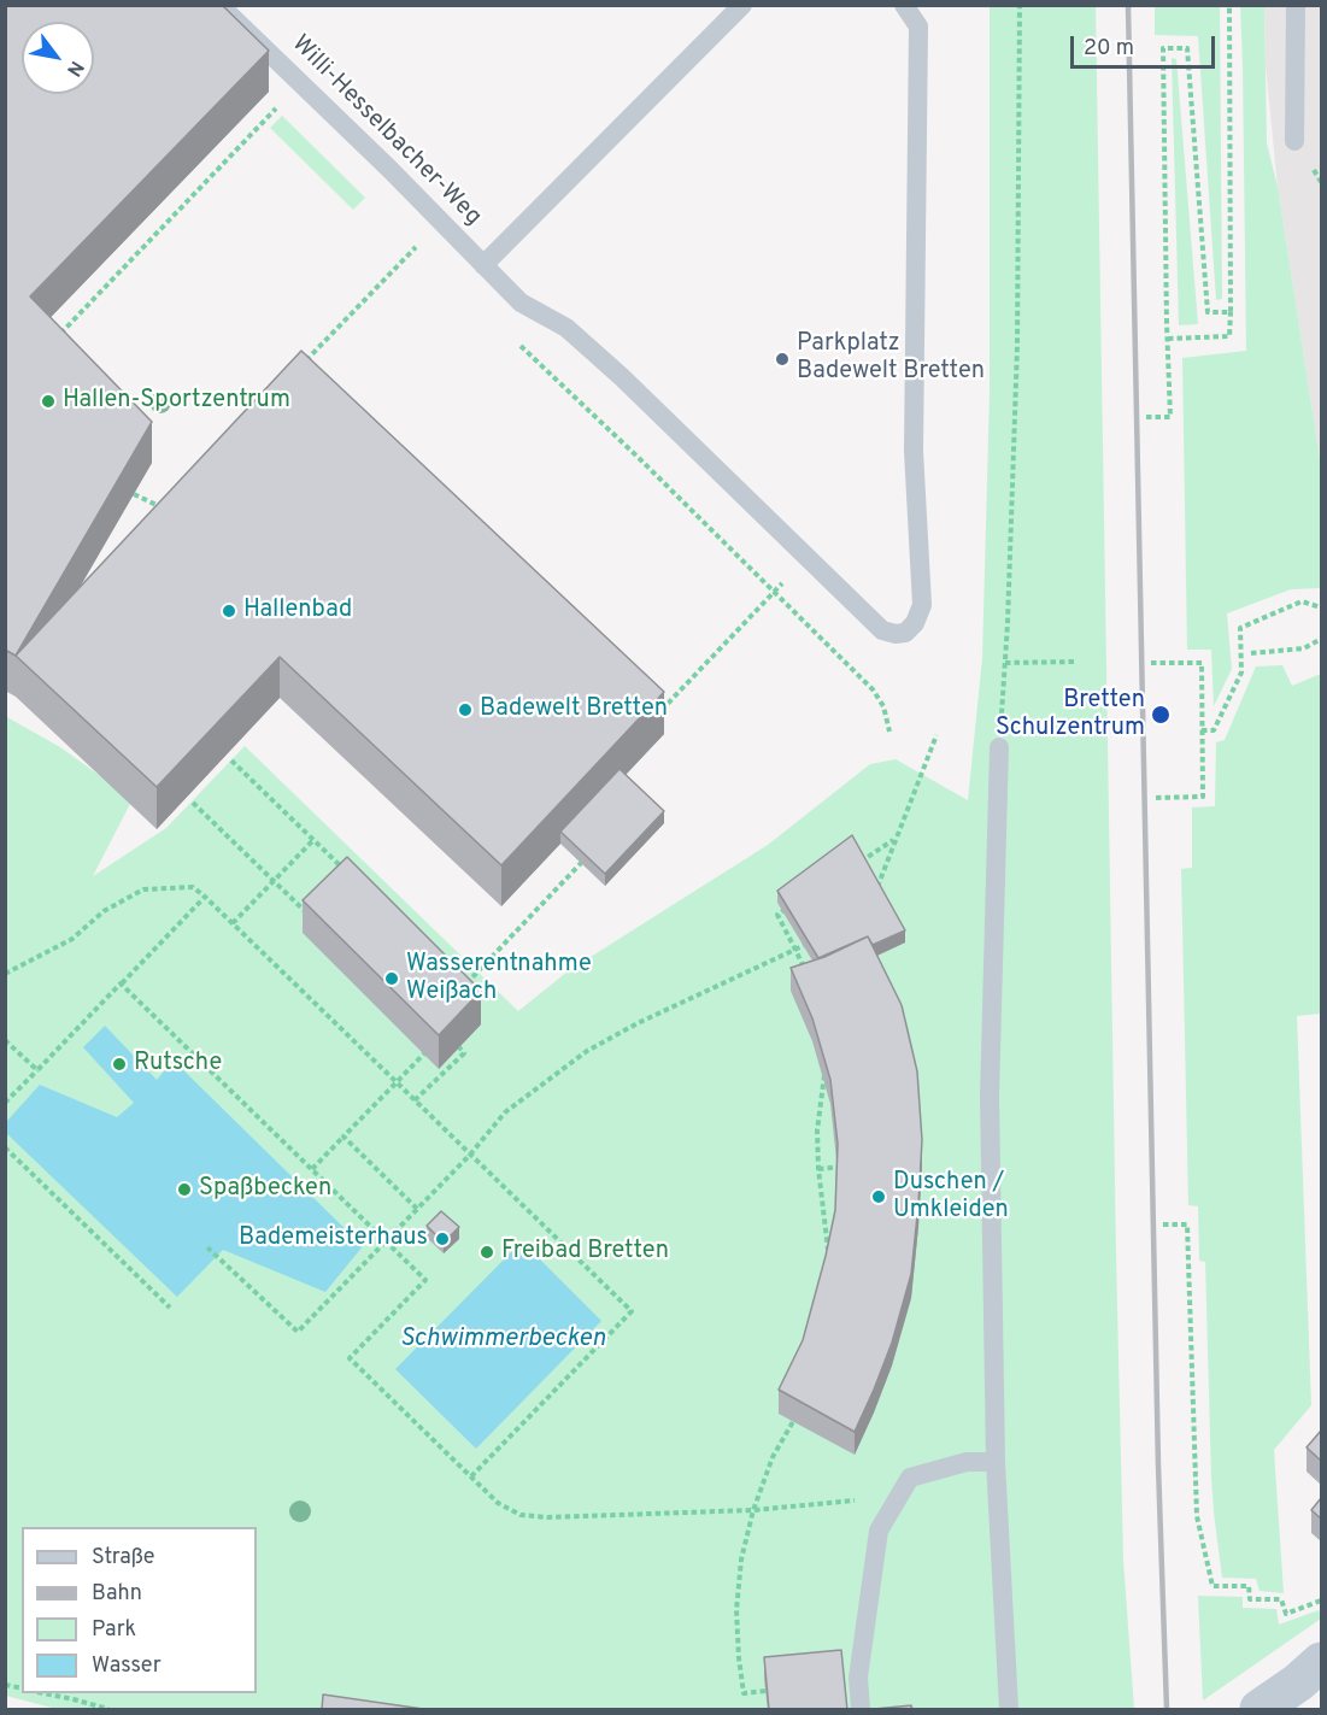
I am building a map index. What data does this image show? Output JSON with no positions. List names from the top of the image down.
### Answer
{
  "streets": {
    "lane": ["Willi-Hesselbacher-Weg"]
  },
  "water": ["Schwimmerbecken"],
  "places": [
    "Parkplatz Badewelt Bretten",
    "Hallen-Sportzentrum",
    "Hallenbad",
    "Badewelt Bretten",
    "Bretten Schulzentrum",
    "Wasserentnahme Weißach",
    "Rutsche",
    "Spaßbecken",
    "Duschen / Umkleiden",
    "Bademeisterhaus",
    "Freibad Bretten"
  ],
  "legend": [
    "Straße",
    "Bahn",
    "Park",
    "Wasser"
  ],
  "scale_bar": "20 m",
  "north": "bottom right"
}
